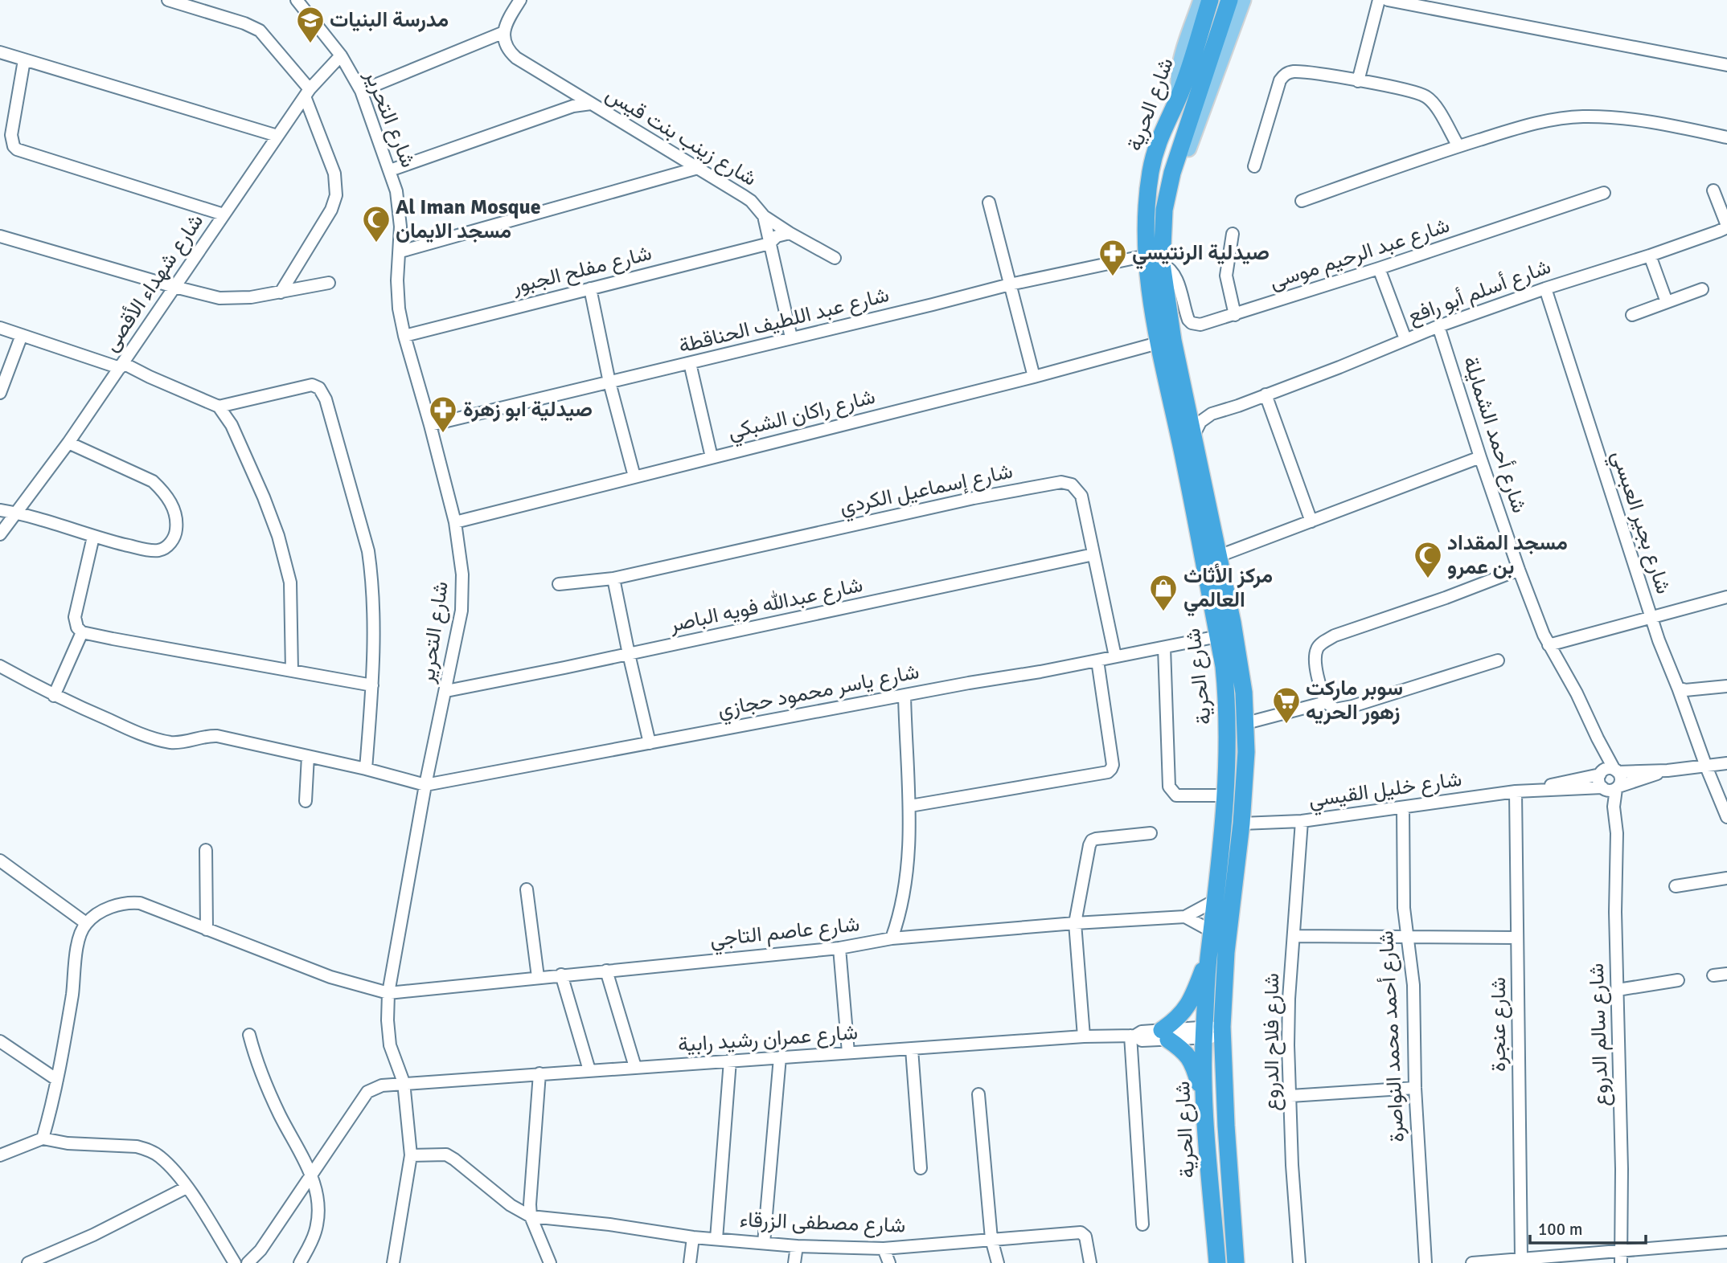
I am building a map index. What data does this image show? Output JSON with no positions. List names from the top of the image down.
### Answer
{
  "streets": {
    "highway": ["شارع الحرية"],
    "street": [
      "شارع التحرير",
      "شارع زينب بنت قيس",
      "شارع عبد الرحيم موسى",
      "شارع مفلح الجبور",
      "شارع شهداء الأقصى",
      "شارع أسلم أبو رافع",
      "شارع عبد اللطيف الحناقطة",
      "شارع راكان الشبكي",
      "شارع أحمد الشمايلة",
      "شارع إسماعيل الكردي",
      "شارع بجير العبسي",
      "شارع عبدالله فويه الباصر",
      "شارع ياسر محمود حجازي",
      "شارع خليل القيسي",
      "شارع عاصم التاجي",
      "شارع عنجرة",
      "شارع سالم الدروع",
      "شارع أحمد محمد النواصرة",
      "شارع عمران رشيد رابية",
      "شارع فلاح الدروع",
      "شارع مصطفى الزرقاء"
    ]
  },
  "crossings": [
    ["شارع الحرية", "شارع عبد الرحيم موسى"],
    ["شارع الحرية", "شارع عبد اللطيف الحناقطة"],
    ["شارع الحرية", "شارع راكان الشبكي"],
    ["شارع الحرية", "شارع ياسر محمود حجازي"],
    ["شارع الحرية", "شارع خليل القيسي"],
    ["شارع الحرية", "شارع عاصم التاجي"],
    ["شارع الحرية", "شارع عمران رشيد رابية"],
    ["شارع التحرير", "شارع زينب بنت قيس"],
    ["شارع التحرير", "شارع مفلح الجبور"],
    ["شارع التحرير", "شارع شهداء الأقصى"],
    ["شارع التحرير", "شارع عبد اللطيف الحناقطة"],
    ["شارع التحرير", "شارع راكان الشبكي"],
    ["شارع التحرير", "شارع عبدالله فويه الباصر"],
    ["شارع التحرير", "شارع ياسر محمود حجازي"],
    ["شارع التحرير", "شارع عاصم التاجي"],
    ["شارع التحرير", "شارع عمران رشيد رابية"],
    ["شارع زينب بنت قيس", "شارع مفلح الجبور"],
    ["شارع زينب بنت قيس", "شارع عبد اللطيف الحناقطة"],
    ["شارع عبد الرحيم موسى", "شارع عبد اللطيف الحناقطة"],
    ["شارع أسلم أبو رافع", "شارع أحمد الشمايلة"],
    ["شارع أسلم أبو رافع", "شارع بجير العبسي"],
    ["شارع أحمد الشمايلة", "شارع خليل القيسي"],
    ["شارع أحمد الشمايلة", "شارع سالم الدروع"],
    ["شارع إسماعيل الكردي", "شارع عبدالله فويه الباصر"],
    ["شارع إسماعيل الكردي", "شارع ياسر محمود حجازي"],
    ["شارع بجير العبسي", "شارع خليل القيسي"],
    ["شارع خليل القيسي", "شارع عنجرة"],
    ["شارع خليل القيسي", "شارع سالم الدروع"],
    ["شارع خليل القيسي", "شارع أحمد محمد النواصرة"],
    ["شارع خليل القيسي", "شارع فلاح الدروع"]
  ],
  "places": {
    "school or university": ["مدرسة البنيات"],
    "mosque": ["Al Iman Mosque مسجد الايمان", "مسجد المقداد بن عمرو"],
    "pharmacy": ["صيدلية الرنتيسي", "صيدلية ابو زهرة"],
    "shop": ["مركز الأثاث العالمي"],
    "supermarket": ["سوبر ماركت زهور الحريه"]
  },
  "scale_bar": "100 m"
}
